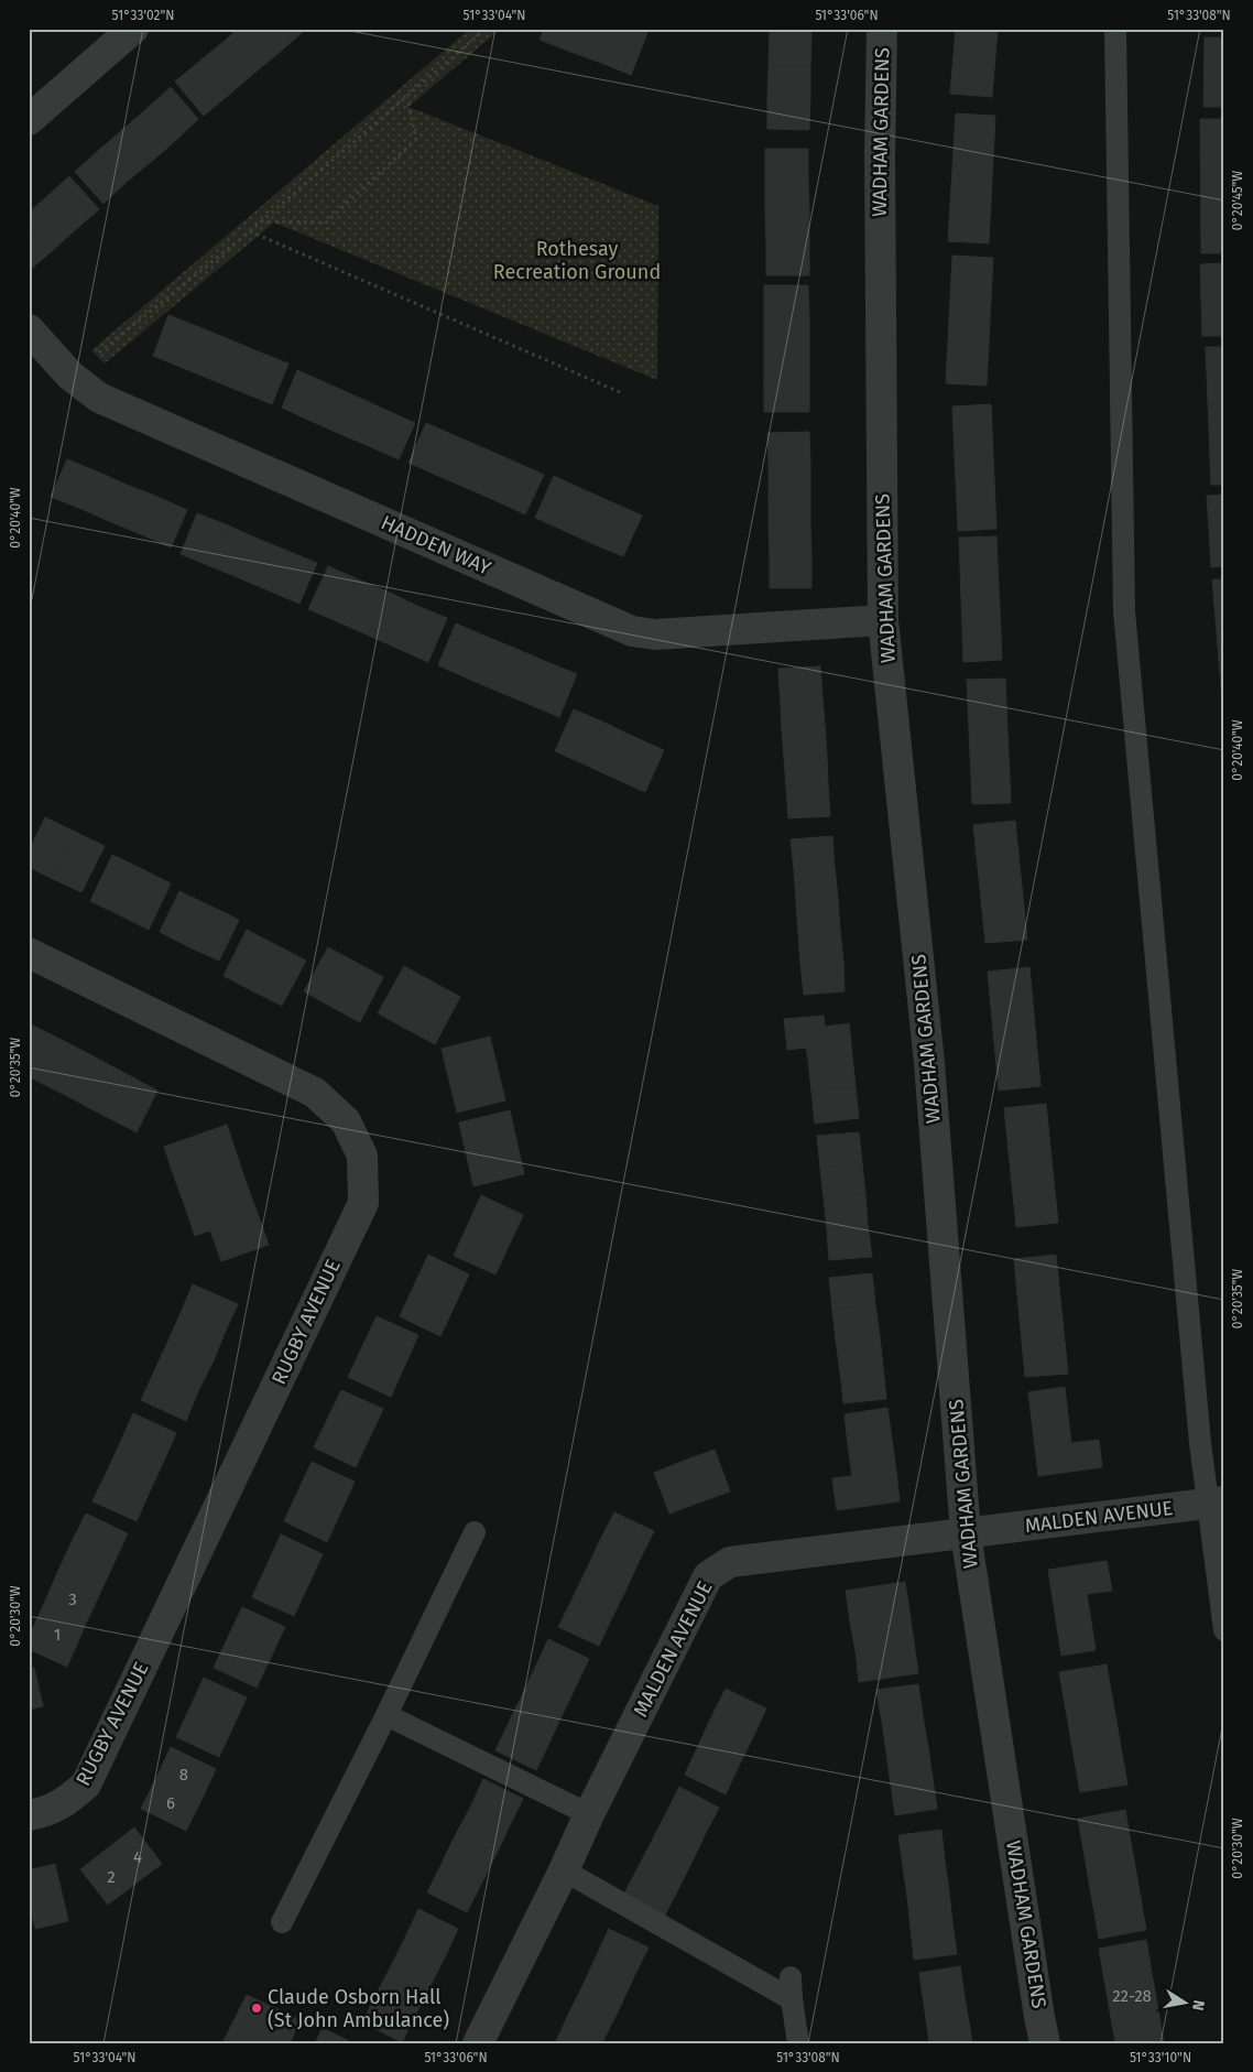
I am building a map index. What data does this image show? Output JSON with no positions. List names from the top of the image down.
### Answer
{
  "streets": {
    "street": [
      "WADHAM GARDENS",
      "HADDEN WAY",
      "RUGBY AVENUE",
      "MALDEN AVENUE"
    ]
  },
  "crossings": [
    ["WADHAM GARDENS", "HADDEN WAY"],
    ["WADHAM GARDENS", "MALDEN AVENUE"]
  ],
  "parks": ["Rothesay Recreation Ground"],
  "places": ["Claude Osborn Hall (St John Ambulance)"],
  "house_numbers": [
    "3",
    "1",
    "8",
    "6",
    "4",
    "2",
    "22-28"
  ],
  "north": "right",
  "coordinates": [
    "51°33'02\"N",
    "51°33'04\"N",
    "51°33'06\"N",
    "51°33'08\"N",
    "0°20'45\"W",
    "0°20'40\"W",
    "0°20'35\"W",
    "0°20'30\"W",
    "51°33'10\"N"
  ]
}
